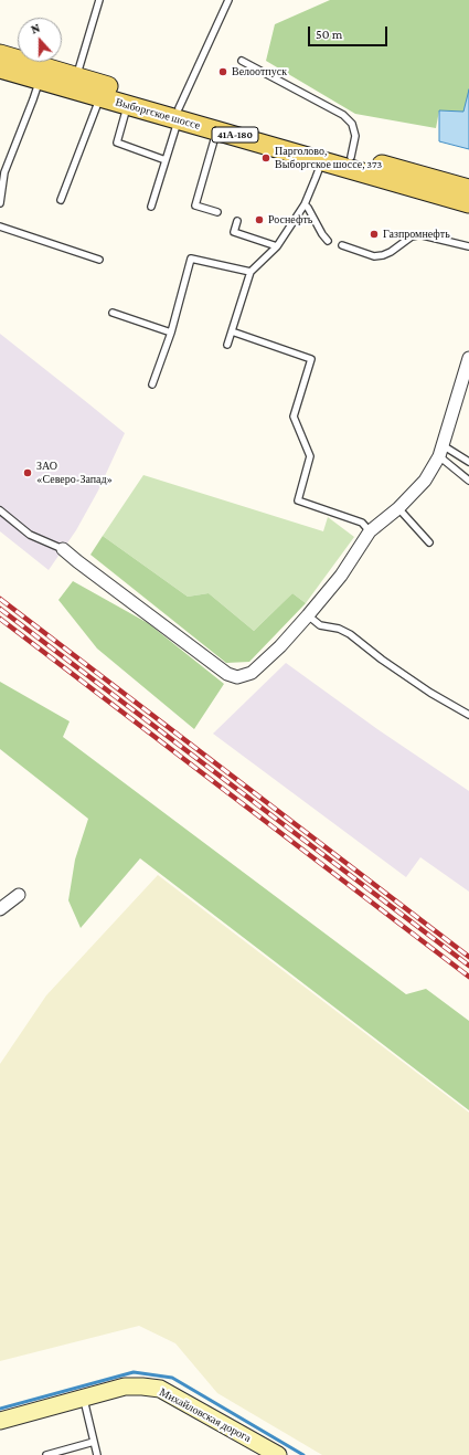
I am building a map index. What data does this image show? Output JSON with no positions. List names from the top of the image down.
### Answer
{
  "streets": {
    "main road": ["Выборгское шоссе", "41А-180"],
    "street": ["Михайловская дорога"]
  },
  "places": [
    "Велоотпуск",
    "Парголово, Выборгское шоссе, 373",
    "Роснефть",
    "Газпромнефть",
    "ЗАО «Северо-Запад»"
  ],
  "scale_bar": "50 m",
  "north": "top"
}
